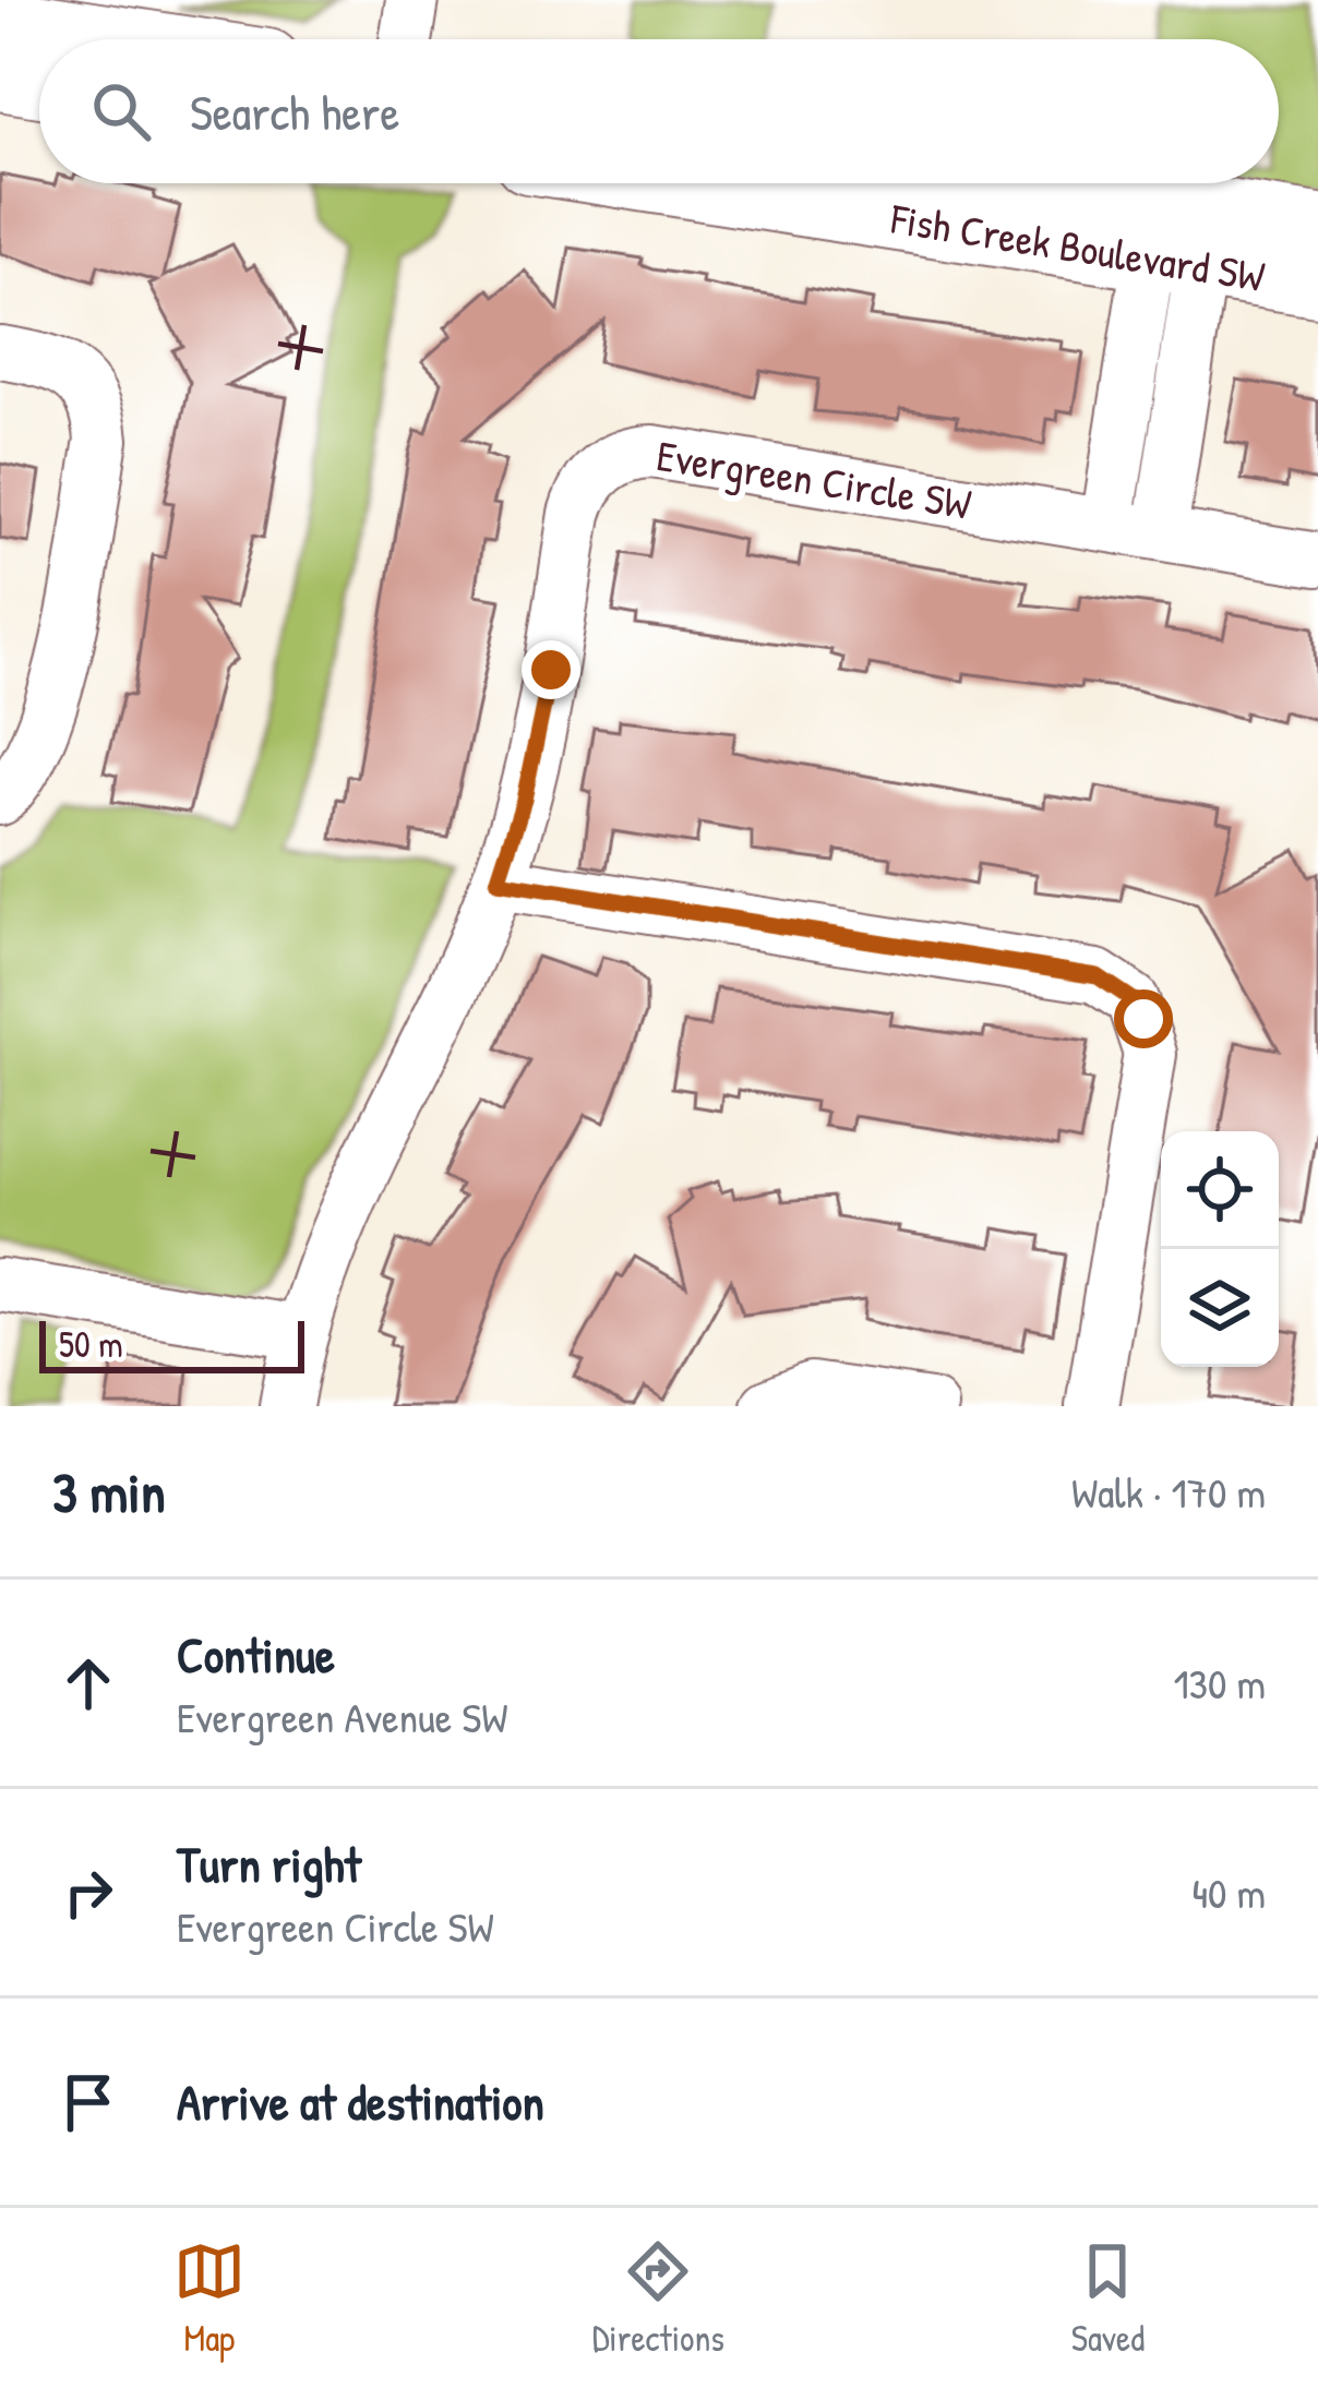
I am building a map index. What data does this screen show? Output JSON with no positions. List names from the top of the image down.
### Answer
{
  "streets": {
    "main road": ["Fish Creek Boulevard SW"],
    "street": ["Evergreen Circle SW"]
  },
  "scale_bar": "50 m",
  "page": {
    "search": "Search here",
    "scale": "50 m",
    "heading": ["3 min", "Walk · 170 m"],
    "list": [
      ["Continue", "Evergreen Avenue SW", "130 m"],
      ["Turn right", "Evergreen Circle SW", "40 m"],
      "Arrive at destination"
    ],
    "nav": ["Map", "Directions", "Saved"]
  }
}
